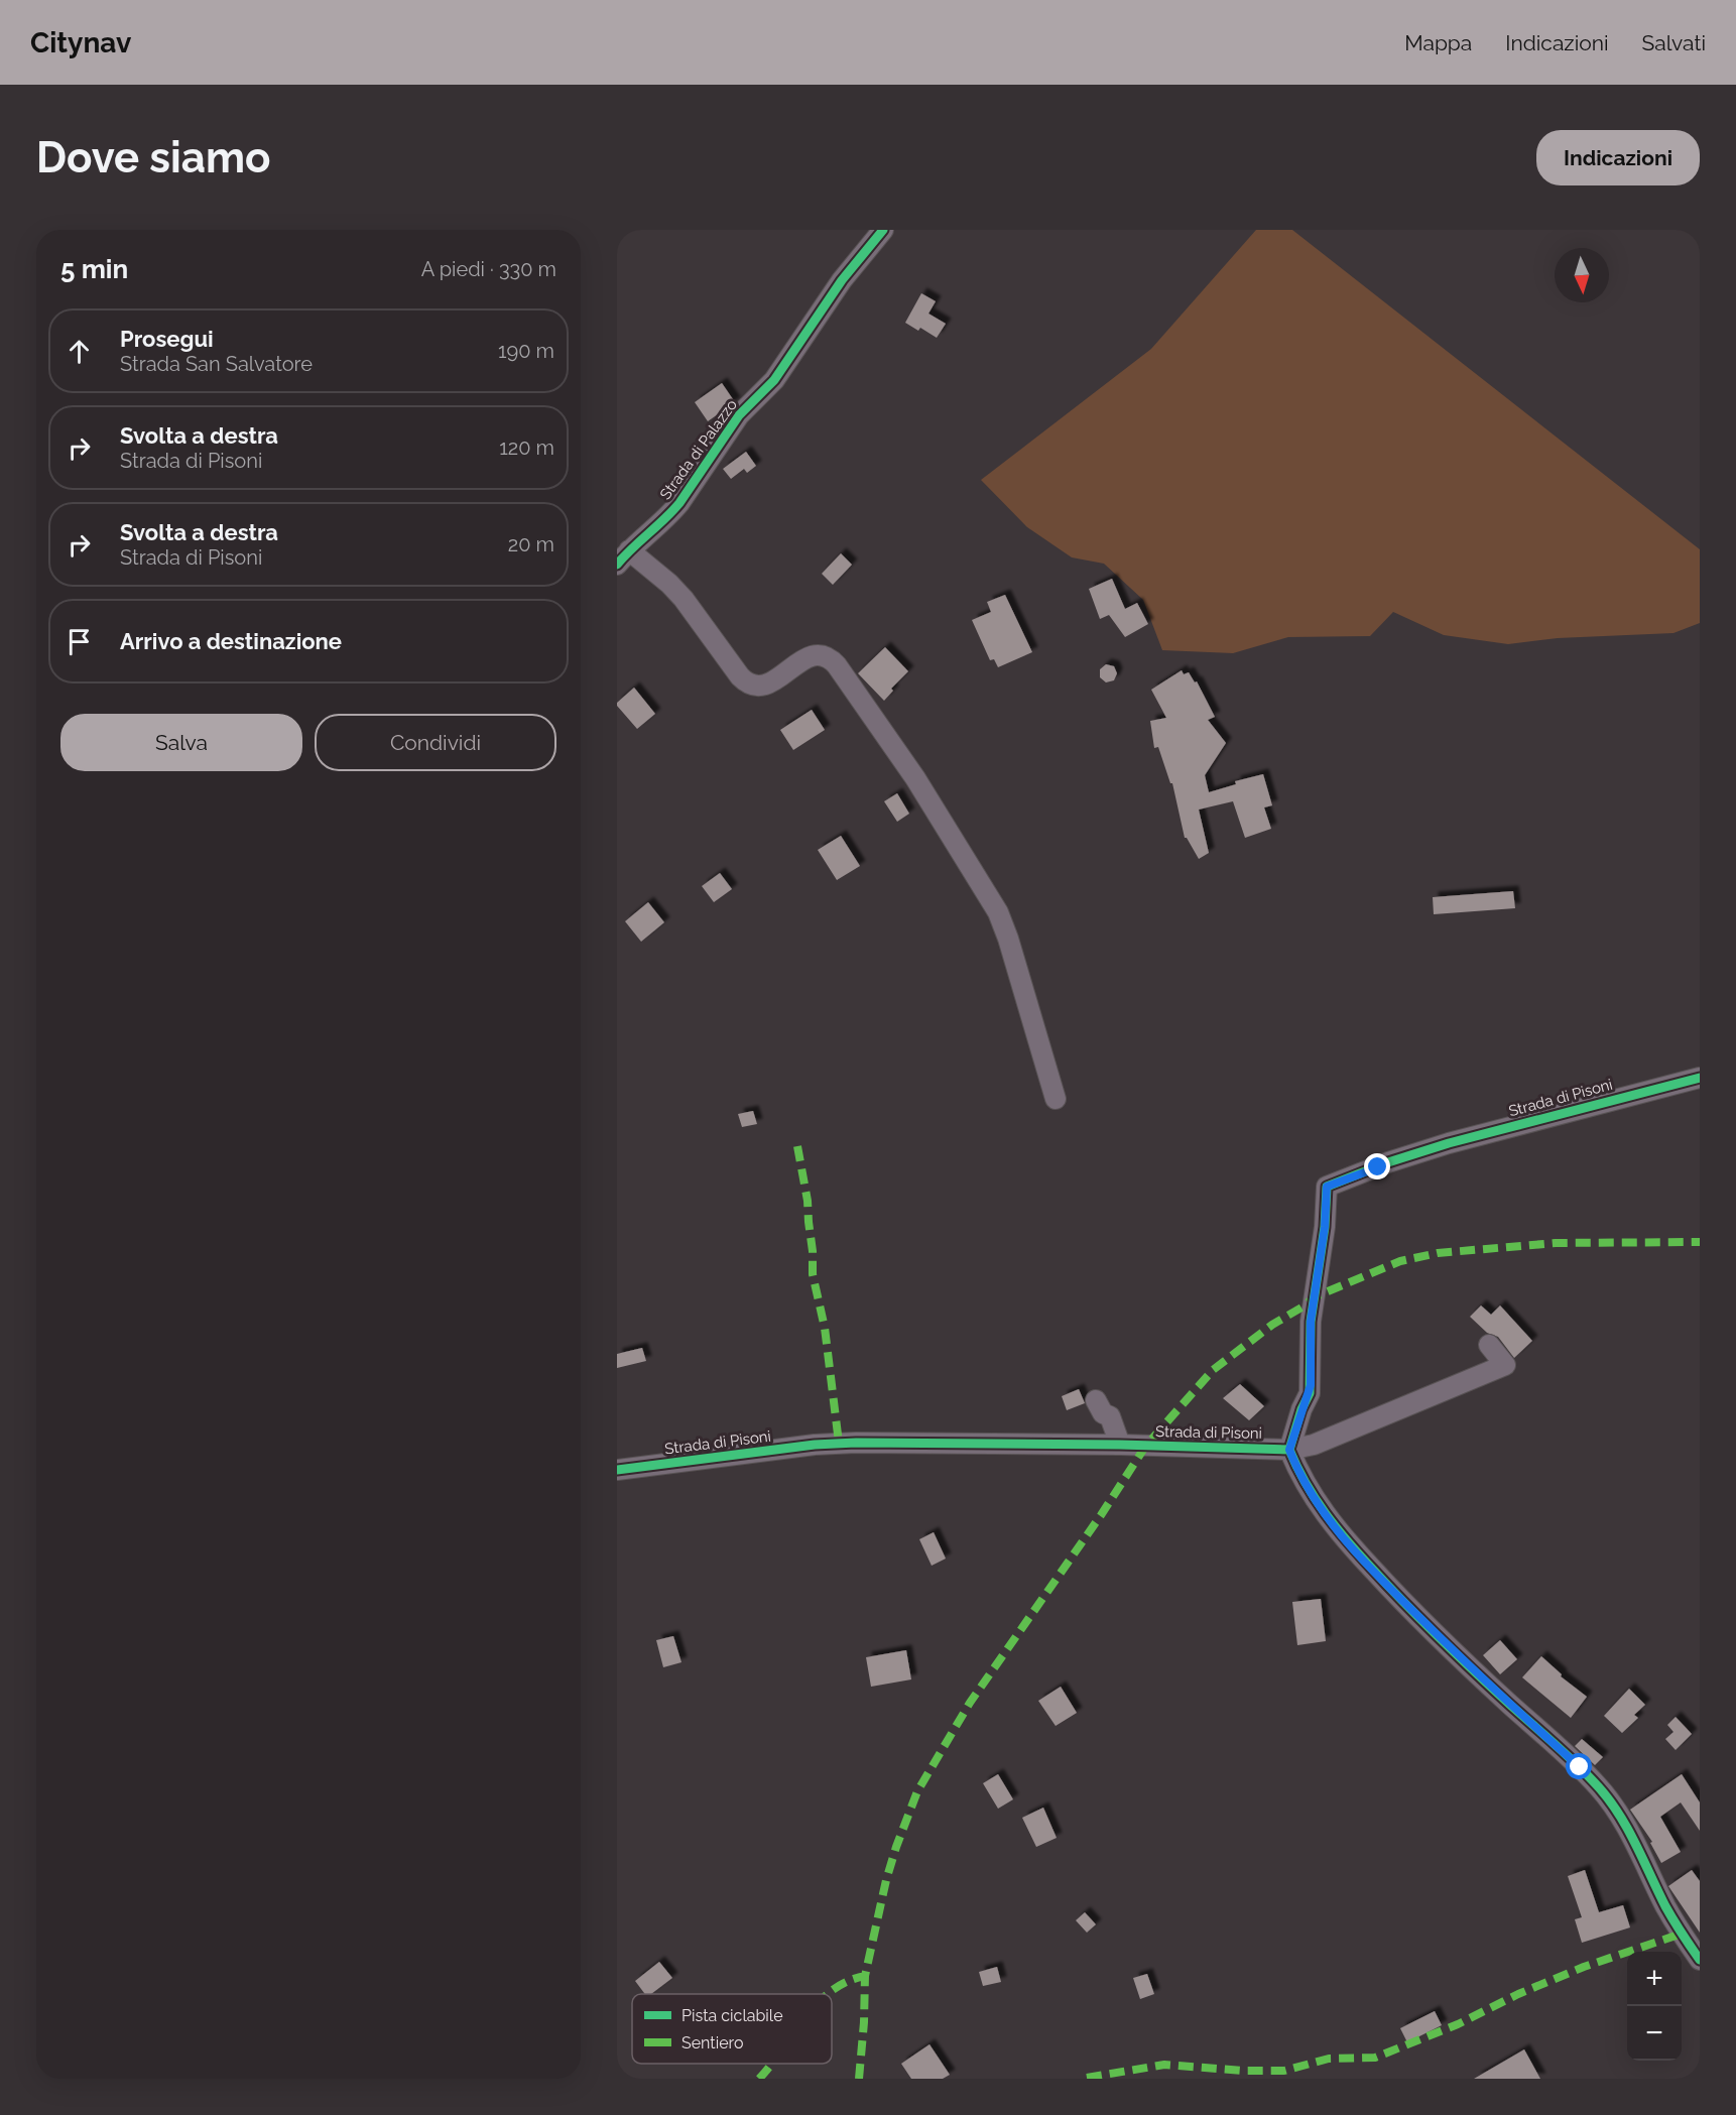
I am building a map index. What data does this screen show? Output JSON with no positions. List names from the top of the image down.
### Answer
{
  "streets": {
    "street": ["Strada di Palazzo", "Strada di Pisoni"]
  },
  "legend": ["Pista ciclabile", "Sentiero"],
  "north": "bottom",
  "page": {
    "header": "Citynav",
    "nav": ["Mappa", "Indicazioni", "Salvati"],
    "buttons": [
      "Indicazioni",
      ["Salva", "Condividi"]
    ],
    "title": "Dove siamo",
    "heading": ["5 min", "A piedi · 330 m"],
    "list": [
      ["Prosegui", "Strada San Salvatore", "190 m"],
      ["Svolta a destra", "Strada di Pisoni", "120 m"],
      ["Svolta a destra", "Strada di Pisoni", "20 m"],
      "Arrivo a destinazione"
    ],
    "map_buttons": ["+", "−"]
  }
}
